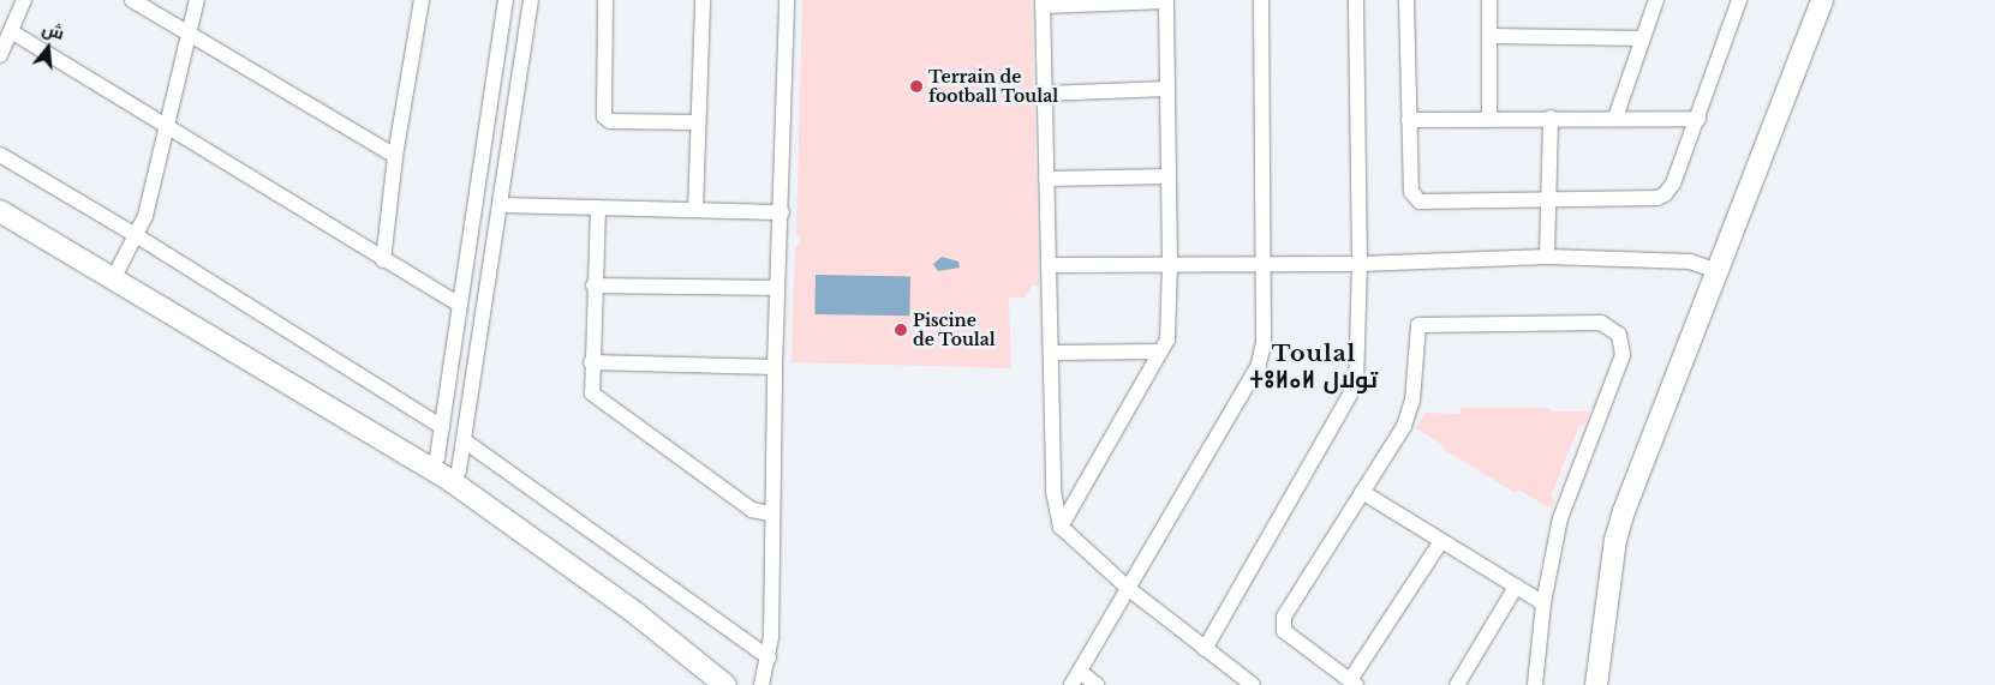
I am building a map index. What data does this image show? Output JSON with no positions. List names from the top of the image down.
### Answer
{
  "districts": ["Toulal ⵜⵓⵍⴰⵍ تولال"],
  "places": ["Terrain de football Toulal", "Piscine de Toulal"],
  "north": "top"
}
